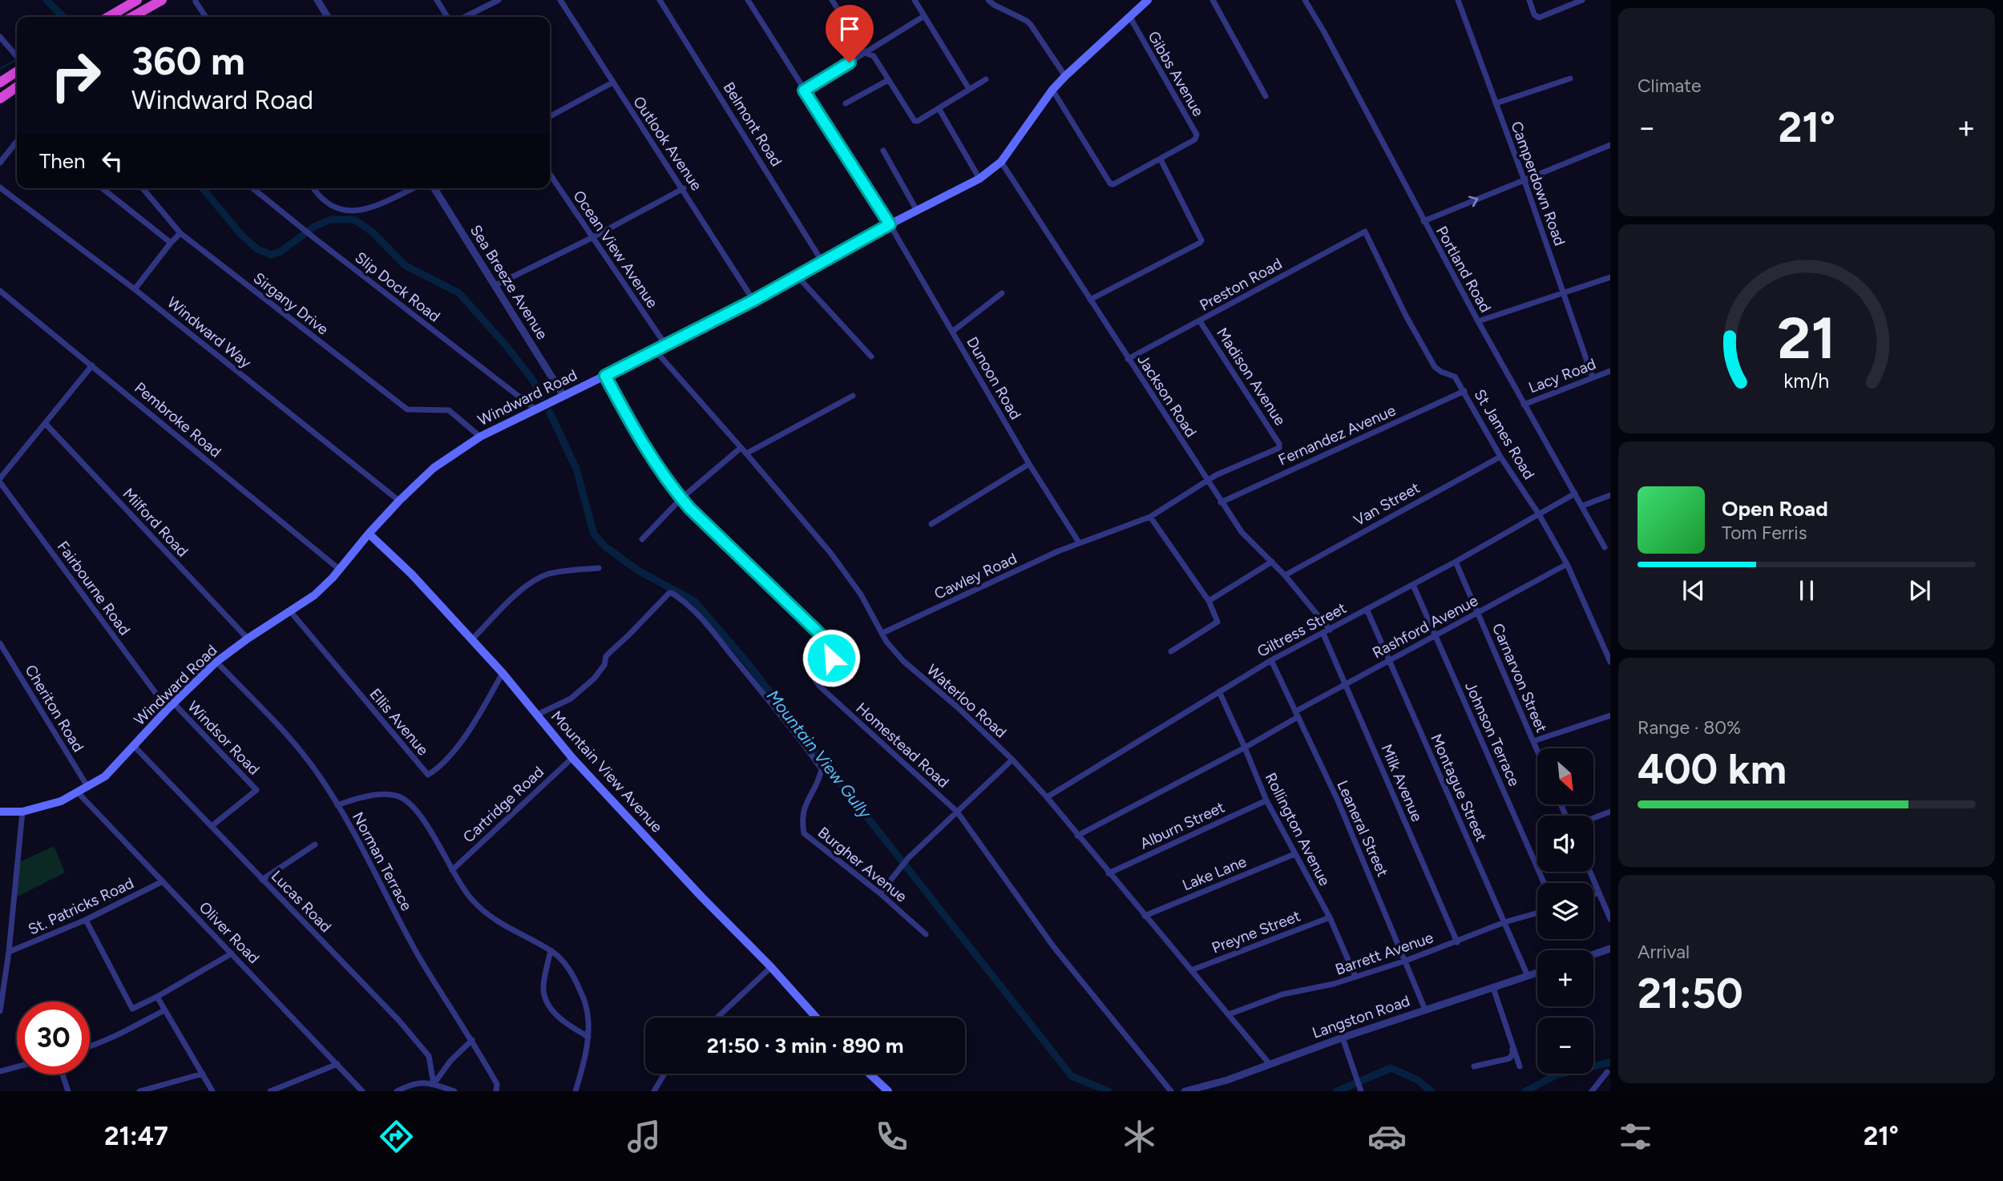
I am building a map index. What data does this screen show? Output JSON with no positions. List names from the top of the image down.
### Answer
{
  "streets": {
    "main road": ["Windward Road", "Mountain View Avenue"],
    "street": [
      "Gibbs Avenue",
      "Belmont Road",
      "Outlook Avenue",
      "Camperdown Road",
      "Ocean View Avenue",
      "Portland Road",
      "Sea Breeze Avenue",
      "Preston Road",
      "Slip Dock Road",
      "Sirgany Drive",
      "Windward Way",
      "Lacy Road",
      "Madison Avenue",
      "Dunoon Road",
      "Jackson Road",
      "Pembroke Road",
      "St James Road",
      "Fernandez Avenue",
      "Van Street",
      "Milford Road",
      "Cawley Road",
      "Fairbourne Road",
      "Rashford Avenue",
      "Giltress Street",
      "Carnarvon Street",
      "Waterloo Road",
      "Cheriton Road",
      "Ellis Avenue",
      "Johnson Terrace",
      "Windsor Road",
      "Homestead Road",
      "Milk Avenue",
      "Montague Street",
      "Cartridge Road",
      "Alburn Street",
      "Leaneral Street",
      "Rollington Avenue",
      "Norman Terrace",
      "Burgher Avenue",
      "Lake Lane",
      "Lucas Road",
      "St. Patricks Road",
      "Preyne Street",
      "Oliver Road",
      "Barrett Avenue",
      "Langston Road"
    ]
  },
  "crossings": [
    ["Gibbs Avenue", "Windward Road"],
    ["Belmont Road", "Windward Road"],
    ["Outlook Avenue", "Windward Road"],
    ["Camperdown Road", "Lacy Road"],
    ["Ocean View Avenue", "Windward Road"],
    ["Portland Road", "Lacy Road"],
    ["Portland Road", "Giltress Street"],
    ["Sea Breeze Avenue", "Windward Road"],
    ["Preston Road", "Madison Avenue"],
    ["Preston Road", "Jackson Road"],
    ["Preston Road", "St James Road"],
    ["Slip Dock Road", "Windward Road"],
    ["Sirgany Drive", "Windward Road"],
    ["Windward Way", "Windward Road"],
    ["Madison Avenue", "Cawley Road"],
    ["Dunoon Road", "Windward Road"],
    ["Dunoon Road", "Cawley Road"],
    ["Jackson Road", "Windward Road"],
    ["Jackson Road", "Fernandez Avenue"],
    ["Jackson Road", "Van Street"],
    ["Jackson Road", "Cawley Road"],
    ["Jackson Road", "Giltress Street"],
    ["Windward Road", "Pembroke Road"],
    ["Windward Road", "Milford Road"],
    ["Windward Road", "Fairbourne Road"],
    ["Windward Road", "Waterloo Road"],
    ["Windward Road", "Cheriton Road"],
    ["Windward Road", "Ellis Avenue"],
    ["Windward Road", "Windsor Road"],
    ["Windward Road", "Homestead Road"],
    ["Windward Road", "Mountain View Avenue"],
    ["Windward Road", "Norman Terrace"],
    ["Windward Road", "Lucas Road"],
    ["Windward Road", "Oliver Road"],
    ["St James Road", "Fernandez Avenue"],
    ["St James Road", "Van Street"],
    ["St James Road", "Rashford Avenue"],
    ["St James Road", "Giltress Street"],
    ["Cawley Road", "Waterloo Road"],
    ["Fairbourne Road", "Windsor Road"],
    ["Rashford Avenue", "Carnarvon Street"],
    ["Rashford Avenue", "Waterloo Road"],
    ["Rashford Avenue", "Johnson Terrace"],
    ["Rashford Avenue", "Milk Avenue"],
    ["Rashford Avenue", "Montague Street"],
    ["Rashford Avenue", "Leaneral Street"],
    ["Rashford Avenue", "Rollington Avenue"],
    ["Giltress Street", "Carnarvon Street"],
    ["Giltress Street", "Waterloo Road"],
    ["Giltress Street", "Johnson Terrace"],
    ["Giltress Street", "Milk Avenue"],
    ["Giltress Street", "Montague Street"],
    ["Giltress Street", "Leaneral Street"],
    ["Giltress Street", "Rollington Avenue"],
    ["Waterloo Road", "Alburn Street"],
    ["Waterloo Road", "Lake Lane"],
    ["Waterloo Road", "Preyne Street"],
    ["Waterloo Road", "Barrett Avenue"],
    ["Waterloo Road", "Langston Road"],
    ["Ellis Avenue", "Mountain View Avenue"],
    ["Windsor Road", "Lucas Road"],
    ["Mountain View Avenue", "Cartridge Road"],
    ["Mountain View Avenue", "Burgher Avenue"],
    ["Milk Avenue", "Barrett Avenue"],
    ["Montague Street", "Barrett Avenue"],
    ["Montague Street", "Langston Road"],
    ["Alburn Street", "Rollington Avenue"],
    ["Leaneral Street", "Barrett Avenue"],
    ["Leaneral Street", "Langston Road"],
    ["Rollington Avenue", "Lake Lane"],
    ["Rollington Avenue", "Preyne Street"],
    ["Rollington Avenue", "Barrett Avenue"],
    ["St. Patricks Road", "Oliver Road"]
  ],
  "water": ["Mountain View Gully"],
  "north": "bottom right",
  "page": {
    "tile": [
      "Climate",
      ["Range · 80%", "400 km"],
      ["Arrival", "21:50"]
    ],
    "turn": ["360 m", "Windward Road"],
    "heat": ["−", "21°", "+"],
    "then": "Then",
    "song": ["Open Road", "Tom Ferris"],
    "map_buttons": ["+", "−"],
    "limit": "30",
    "trip": "21:50 · 3 min · 890 m",
    "tabs": ["21:47", "21°"],
    "gauge": ["21", "km/h"]
  }
}
